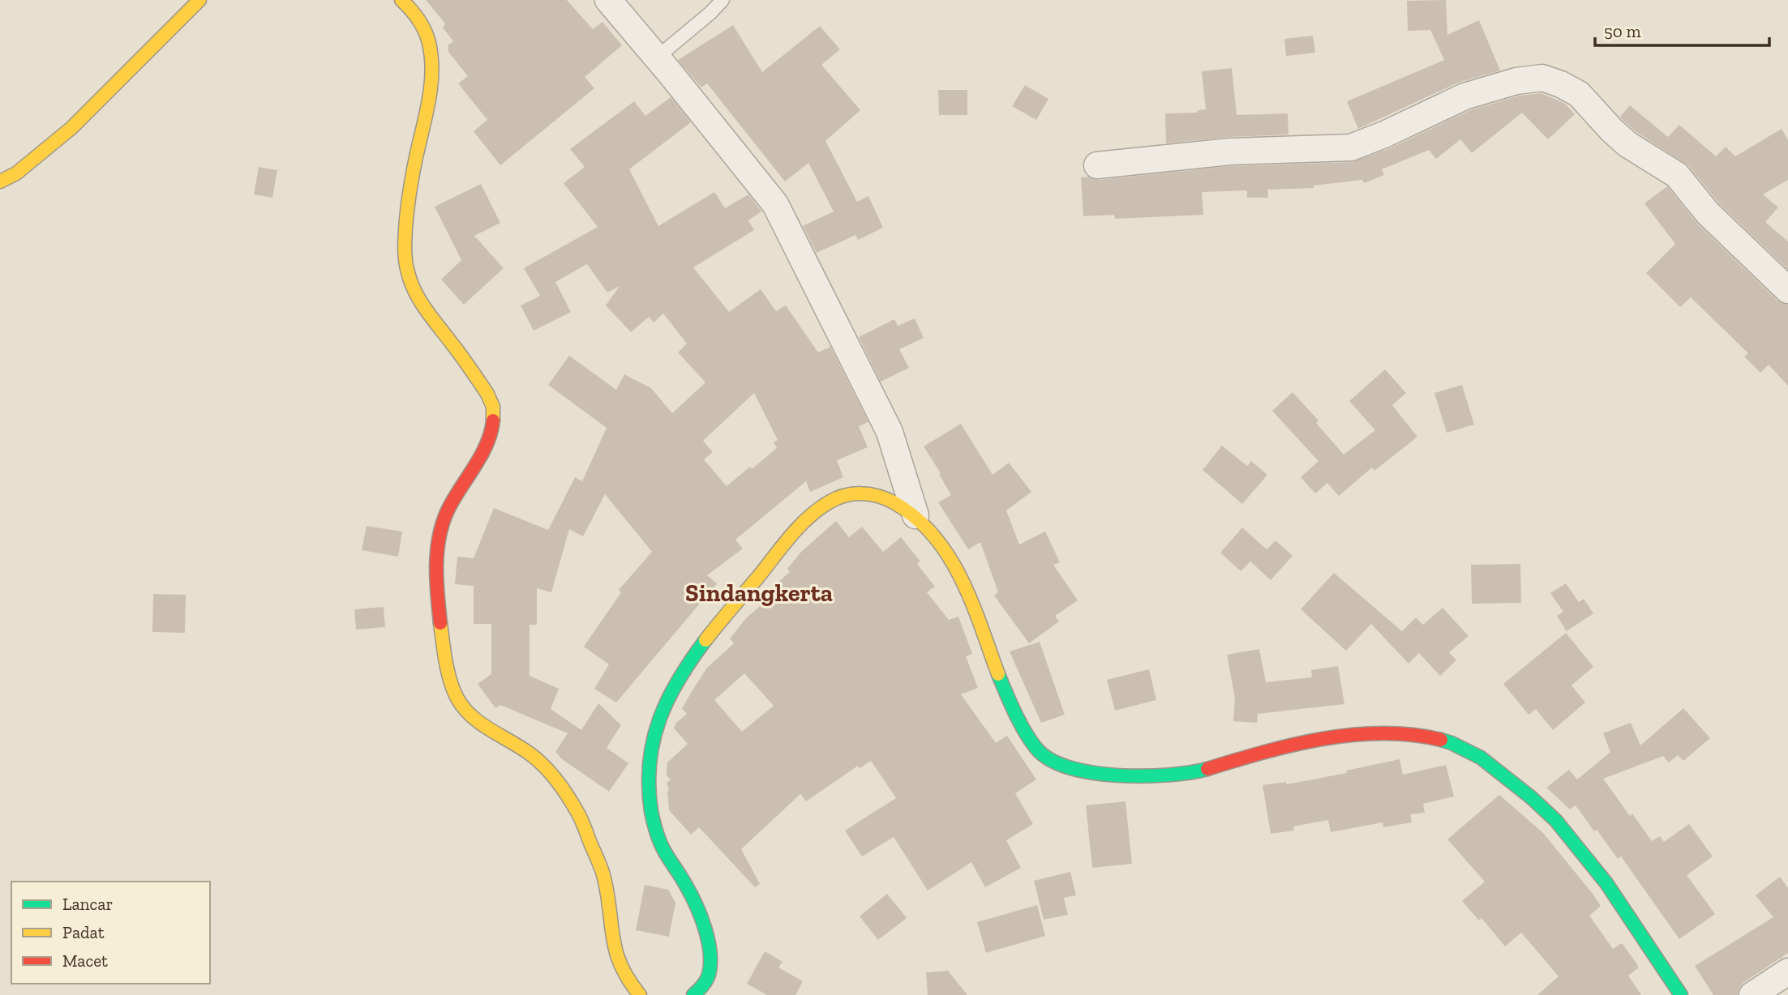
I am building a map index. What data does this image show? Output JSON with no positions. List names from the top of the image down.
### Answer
{
  "districts": ["Sindangkerta"],
  "legend": ["Lancar", "Padat", "Macet"],
  "scale_bar": "50 m"
}
